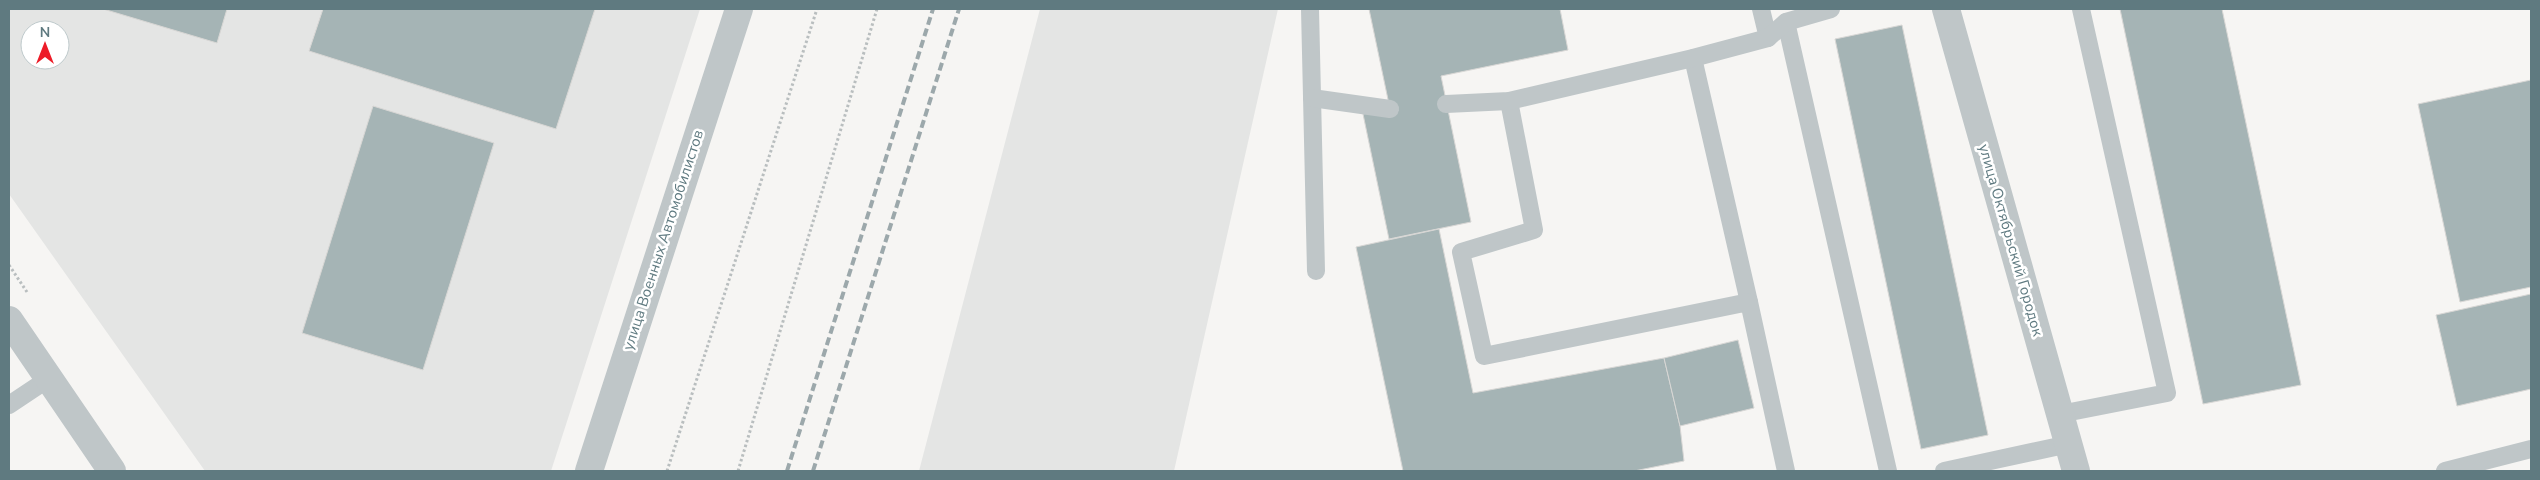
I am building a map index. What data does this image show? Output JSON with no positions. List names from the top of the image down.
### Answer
{
  "streets": {
    "street": ["улица Военных Автомобилистов", "улица Октябрьский Городок"]
  },
  "north": "top"
}
